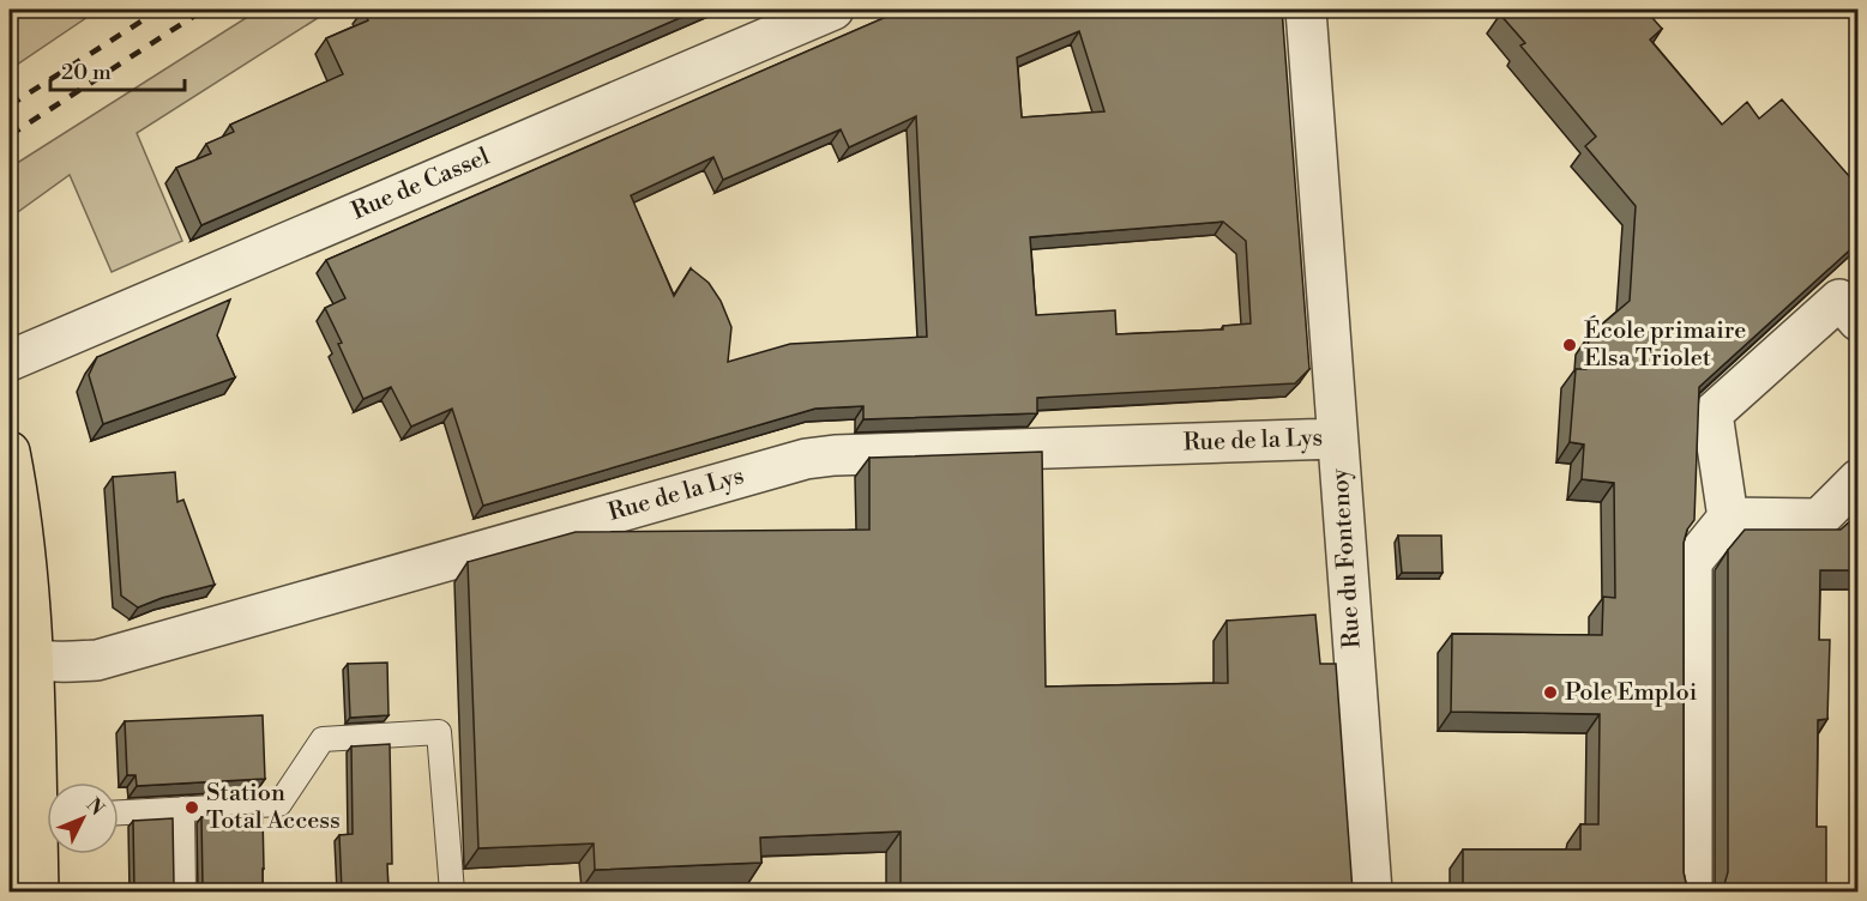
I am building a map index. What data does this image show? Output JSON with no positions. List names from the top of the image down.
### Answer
{
  "streets": {
    "street": ["Rue de Cassel", "Rue de la Lys", "Rue du Fontenoy"]
  },
  "crossings": [
    ["Rue de la Lys", "Rue du Fontenoy"]
  ],
  "places": ["École primaire Elsa Triolet", "Pole Emploi", "Station Total Access"],
  "scale_bar": "20 m",
  "north": "top right"
}
